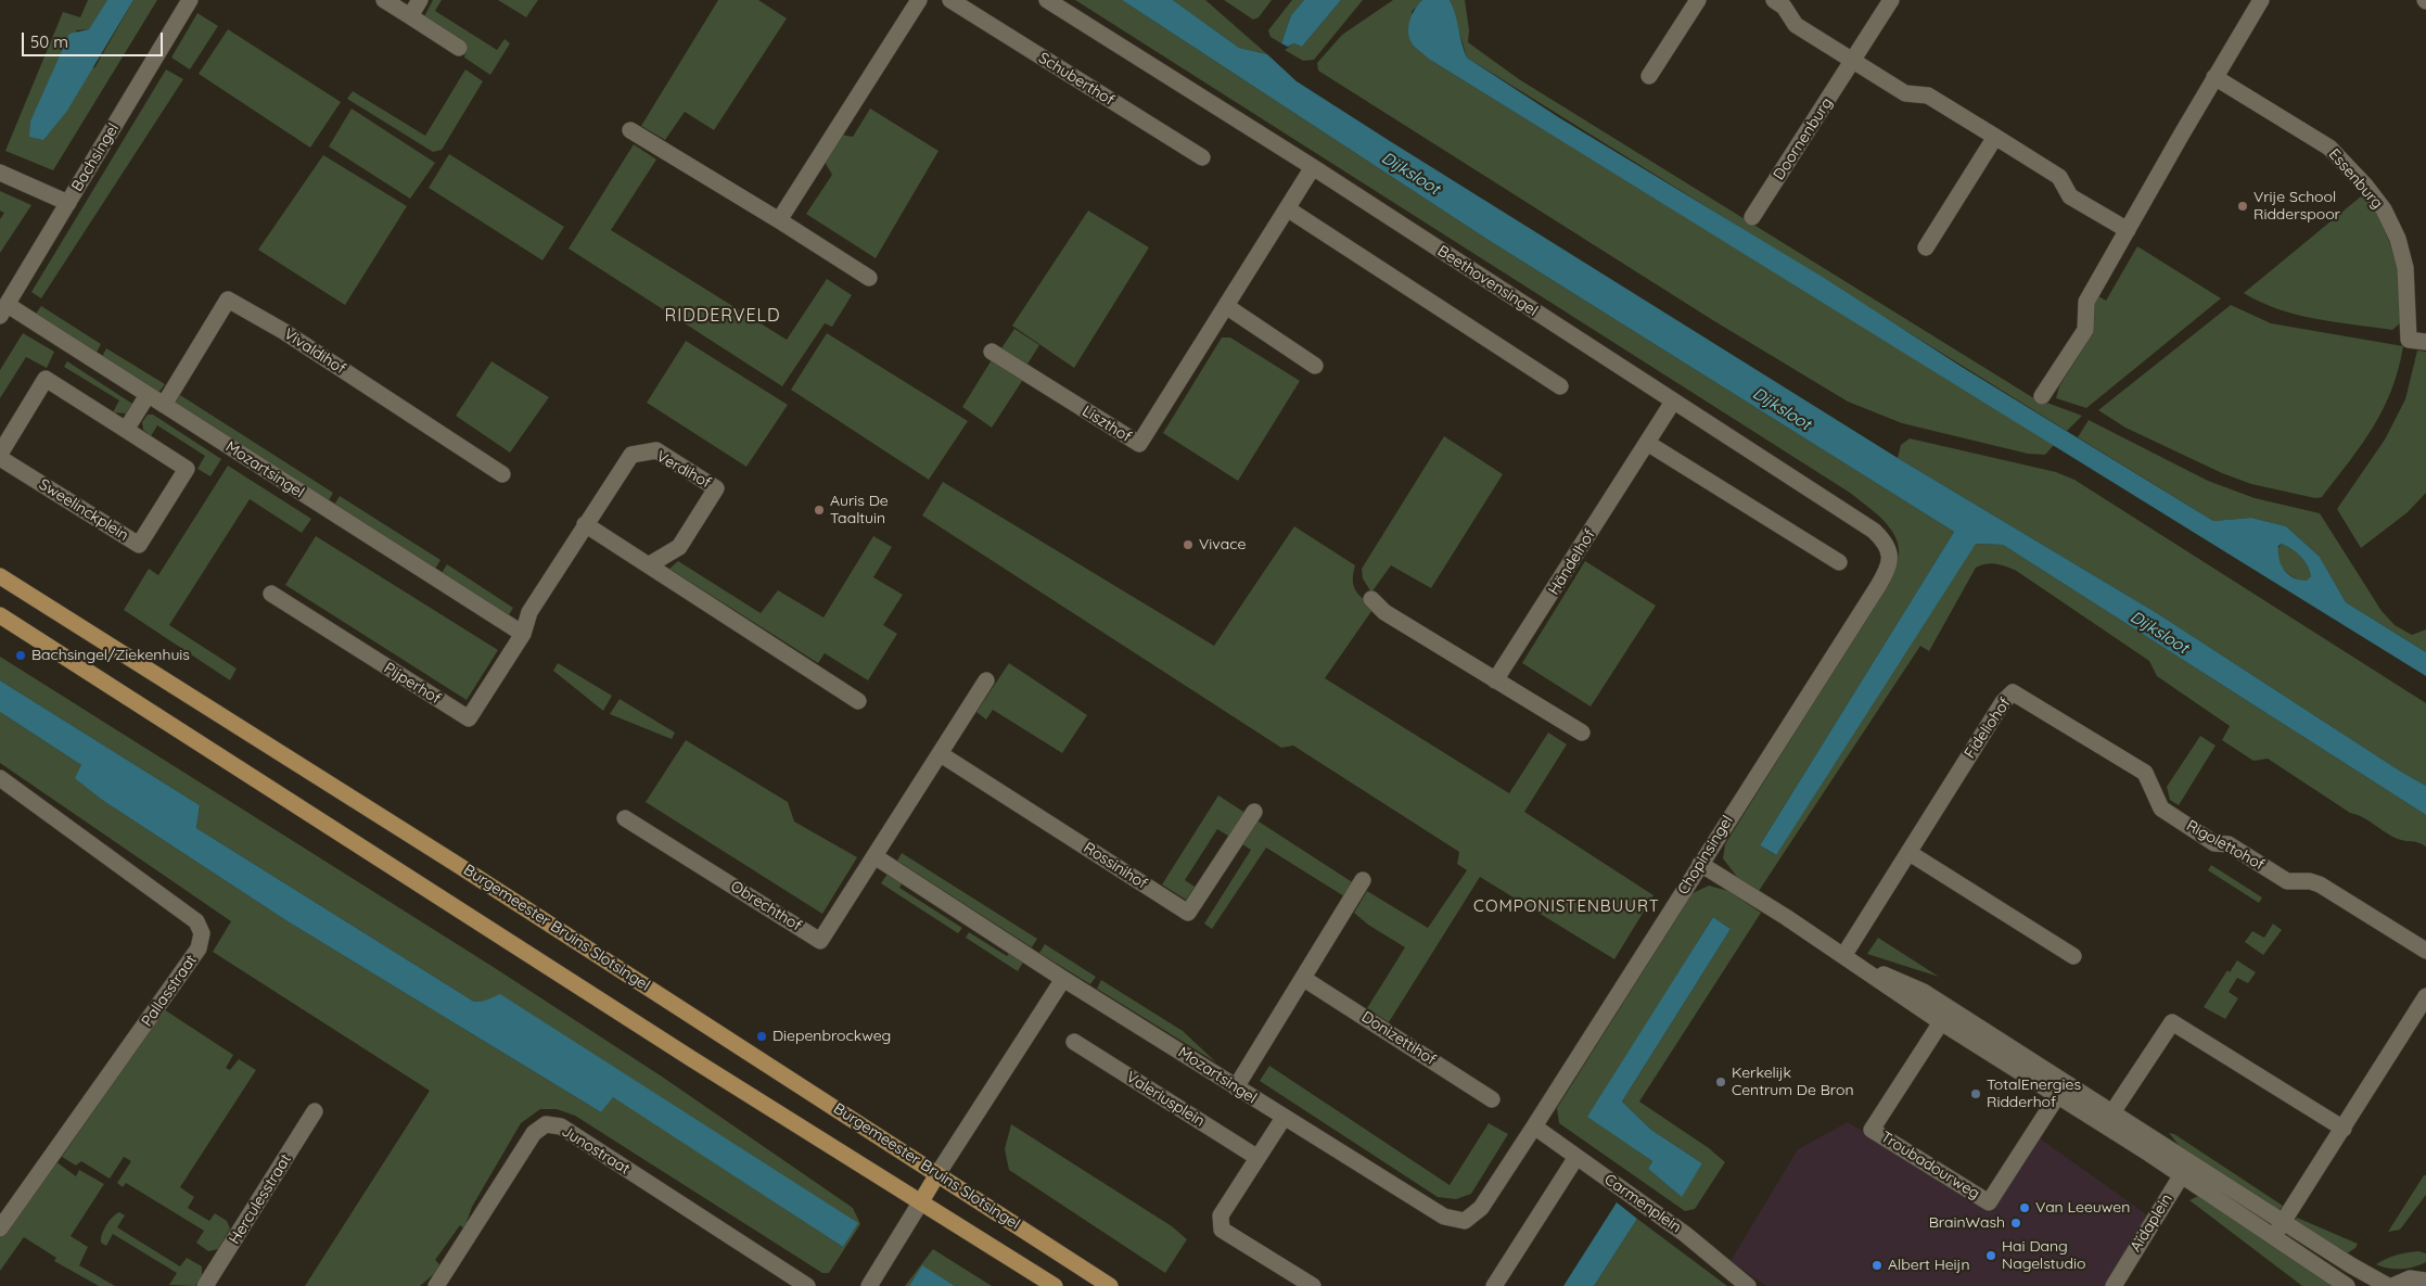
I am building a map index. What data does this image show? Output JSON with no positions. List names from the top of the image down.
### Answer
{
  "streets": {
    "main road": ["Burgemeester Bruins Slotsingel"],
    "street": [
      "Schuberthof",
      "Doornenburg",
      "Bachsingel",
      "Essenburg",
      "Beethovensingel",
      "Vivaldihof",
      "Liszthof",
      "Mozartsingel",
      "Verdihof",
      "Sweelinckplein",
      "Händelhof",
      "Pijperhof",
      "Fideliohof",
      "Rigolettohof",
      "Chopinsingel",
      "Rossinihof",
      "Obrechthof",
      "Pallasstraat",
      "Donizettihof",
      "Valeriusplein",
      "Junostraat",
      "Troubadourweg",
      "Herculesstraat",
      "Carmenplein",
      "Aïdaplein"
    ]
  },
  "crossings": [
    ["Bachsingel", "Mozartsingel"],
    ["Beethovensingel", "Liszthof"],
    ["Beethovensingel", "Händelhof"],
    ["Beethovensingel", "Chopinsingel"],
    ["Vivaldihof", "Mozartsingel"],
    ["Mozartsingel", "Verdihof"],
    ["Mozartsingel", "Pijperhof"],
    ["Mozartsingel", "Chopinsingel"],
    ["Mozartsingel", "Obrechthof"],
    ["Mozartsingel", "Carmenplein"],
    ["Verdihof", "Pijperhof"],
    ["Fideliohof", "Rigolettohof"],
    ["Chopinsingel", "Carmenplein"]
  ],
  "districts": ["RIDDERVELD", "COMPONISTENBUURT"],
  "water": ["Dijksloot"],
  "places": [
    "Vrije School Ridderspoor",
    "Auris De Taaltuin",
    "Vivace",
    "Bachsingel/Ziekenhuis",
    "Diepenbrockweg",
    "Kerkelijk Centrum De Bron",
    "TotalEnergies Ridderhof",
    "Van Leeuwen",
    "BrainWash",
    "Hai Dang Nagelstudio",
    "Albert Heijn"
  ],
  "scale_bar": "50 m"
}
